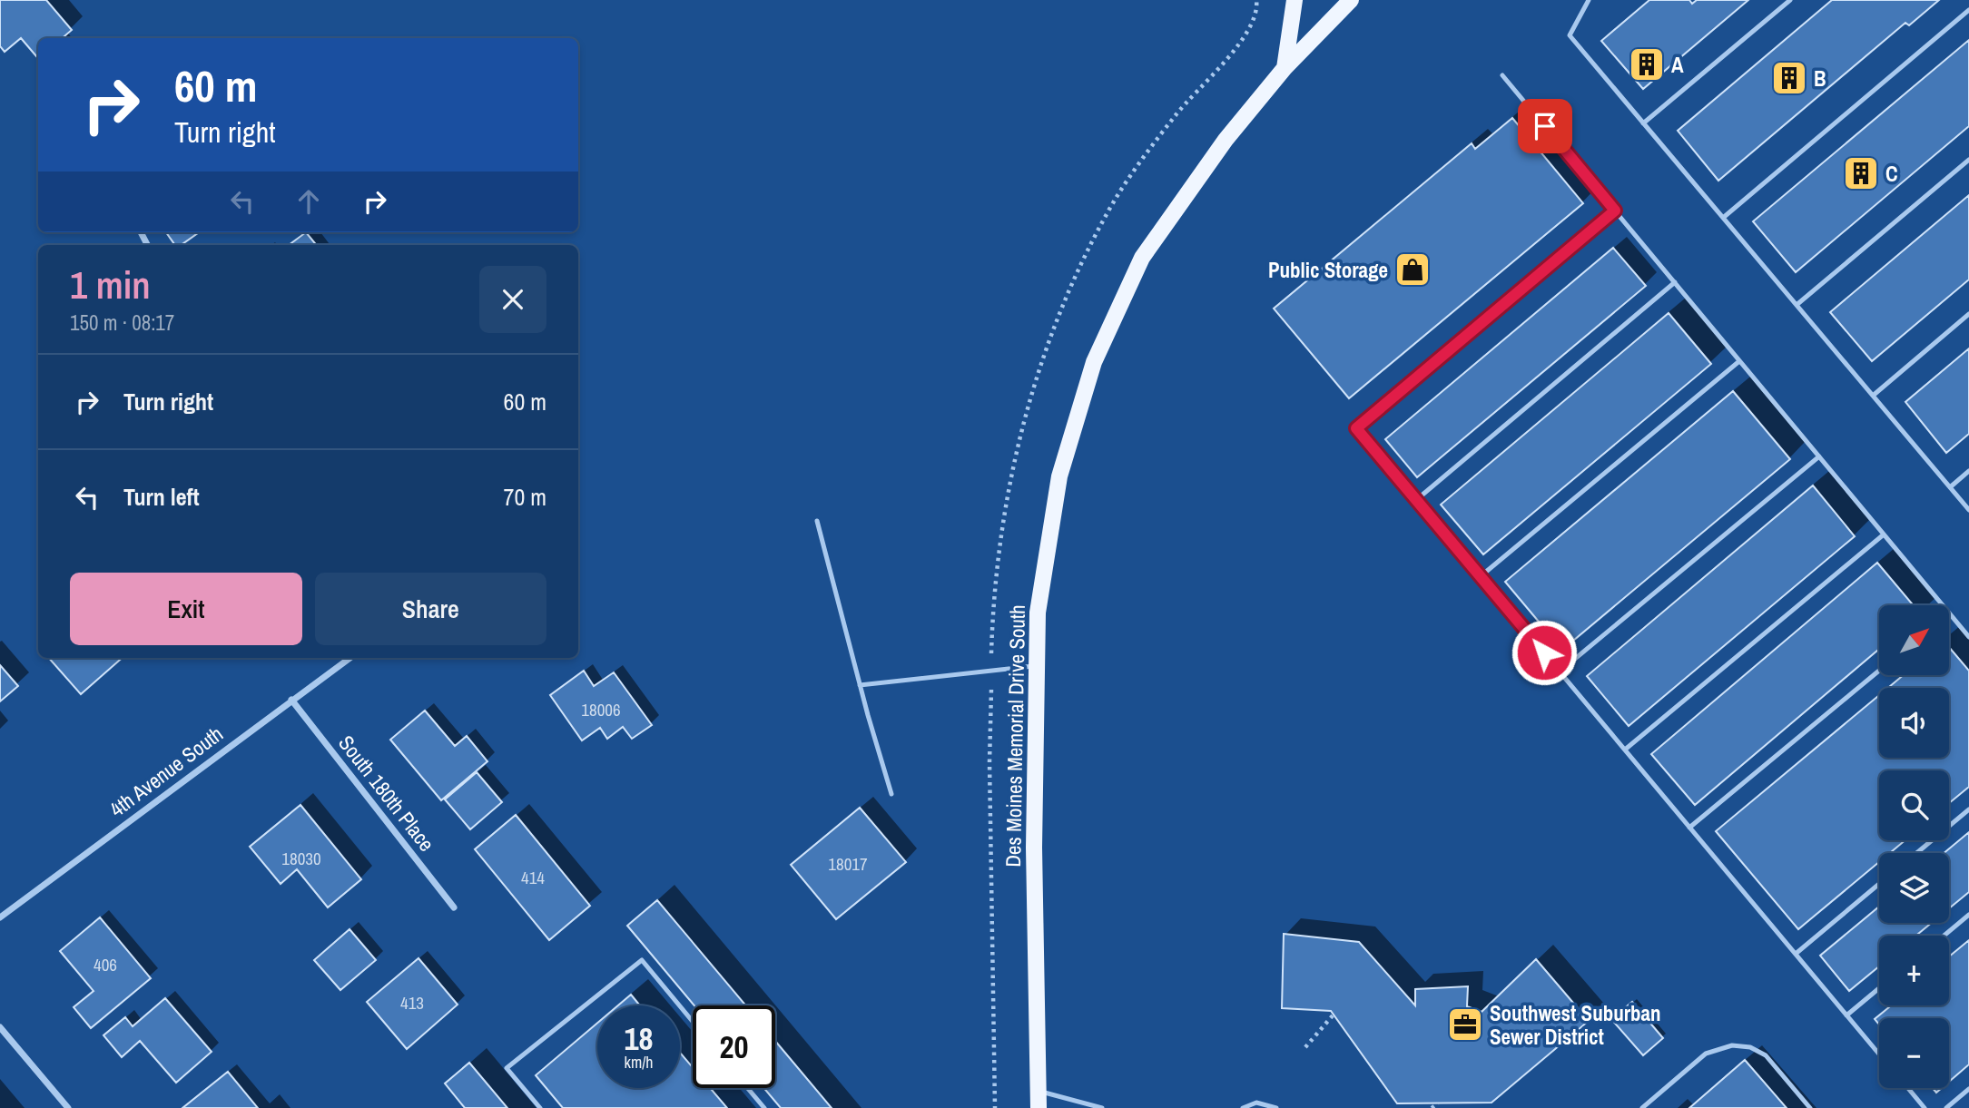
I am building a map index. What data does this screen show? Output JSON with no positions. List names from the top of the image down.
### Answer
{
  "streets": {
    "main road": ["Des Moines Memorial Drive South"],
    "street": ["4th Avenue South", "South 180th Place"]
  },
  "crossings": [
    ["4th Avenue South", "South 180th Place"]
  ],
  "places": {
    "building": ["A", "B", "C"],
    "shop": ["Public Storage"],
    "office": ["Southwest Suburban Sewer District"]
  },
  "house_numbers": [
    "18006",
    "18030",
    "18017",
    "414",
    "406",
    "413"
  ],
  "north": "top right",
  "page": {
    "turn": ["60 m", "Turn right"],
    "heading": ["1 min", "150 m · 08:17"],
    "list": [
      {
        "name": "Turn right",
        "value": "60 m"
      },
      {
        "name": "Turn left",
        "value": "70 m"
      }
    ],
    "buttons": ["Exit", "Share"],
    "map_buttons": ["+", "−"],
    "speed": "18 km/h",
    "limit": "20"
  }
}
